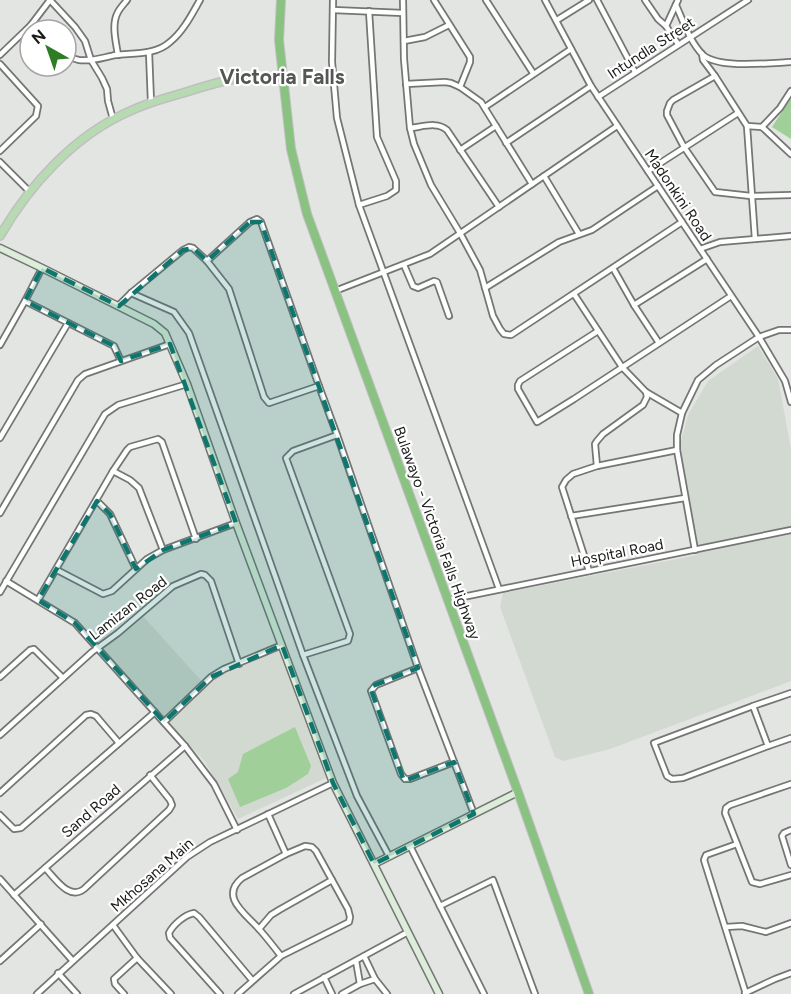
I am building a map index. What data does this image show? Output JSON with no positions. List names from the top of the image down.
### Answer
{
  "streets": {
    "highway": ["Bulawayo - Victoria Falls Highway"],
    "street": [
      "Intundla Street",
      "Madonkini Road",
      "Hospital Road",
      "Lamizan Road",
      "Sand Road",
      "Mkhosana Main"
    ]
  },
  "crossings": [
    ["Intundla Street", "Madonkini Road"],
    ["Bulawayo - Victoria Falls Highway", "Hospital Road"]
  ],
  "districts": ["Victoria Falls"],
  "north": "top left"
}
